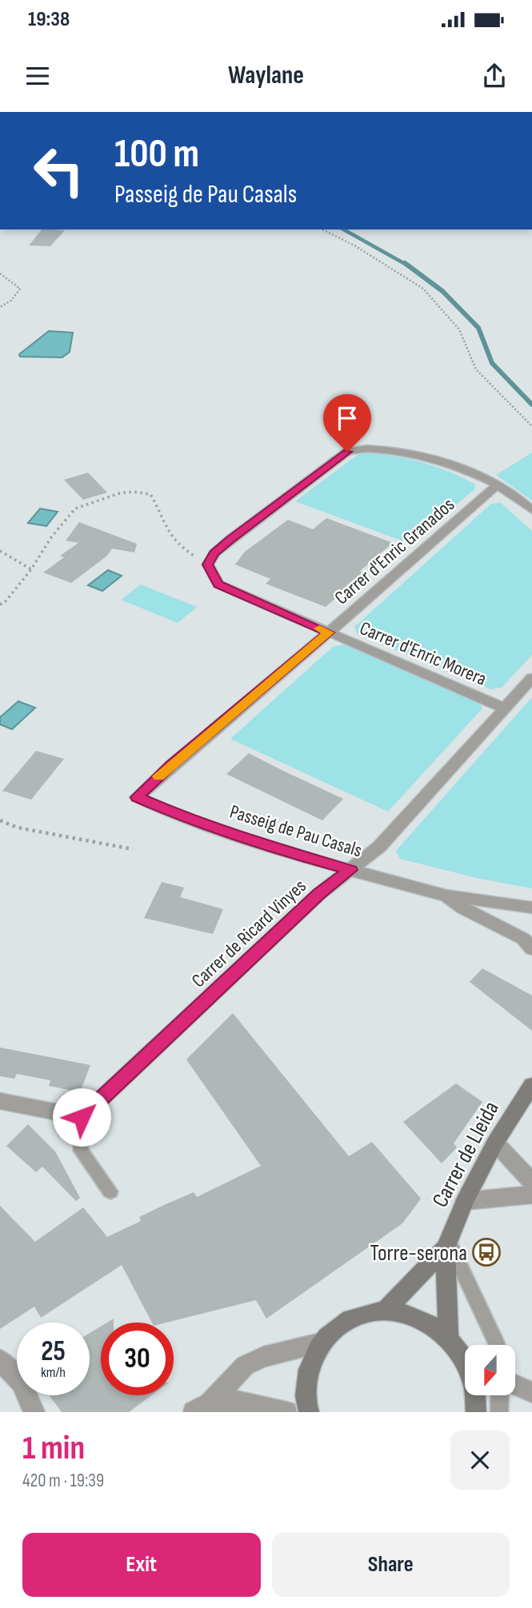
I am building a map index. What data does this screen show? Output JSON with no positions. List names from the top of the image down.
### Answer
{
  "streets": {
    "main road": ["Carrer de Lleida"],
    "street": [
      "Carrer d'Enric Granados",
      "Carrer d'Enric Morera",
      "Passeig de Pau Casals",
      "Carrer de Ricard Vinyes"
    ]
  },
  "crossings": [
    ["Carrer d'Enric Granados", "Carrer d'Enric Morera"],
    ["Carrer d'Enric Granados", "Passeig de Pau Casals"],
    ["Carrer d'Enric Morera", "Carrer de Ricard Vinyes"],
    ["Passeig de Pau Casals", "Carrer de Ricard Vinyes"]
  ],
  "places": {
    "bus stop": ["Torre-serona"]
  },
  "north": "bottom",
  "page": {
    "status": "19:38",
    "header": "Waylane",
    "turn": ["100 m", "Passeig de Pau Casals"],
    "speed": "25 km/h",
    "limit": "30",
    "heading": ["1 min", "420 m · 19:39"],
    "buttons": ["Exit", "Share"]
  }
}
